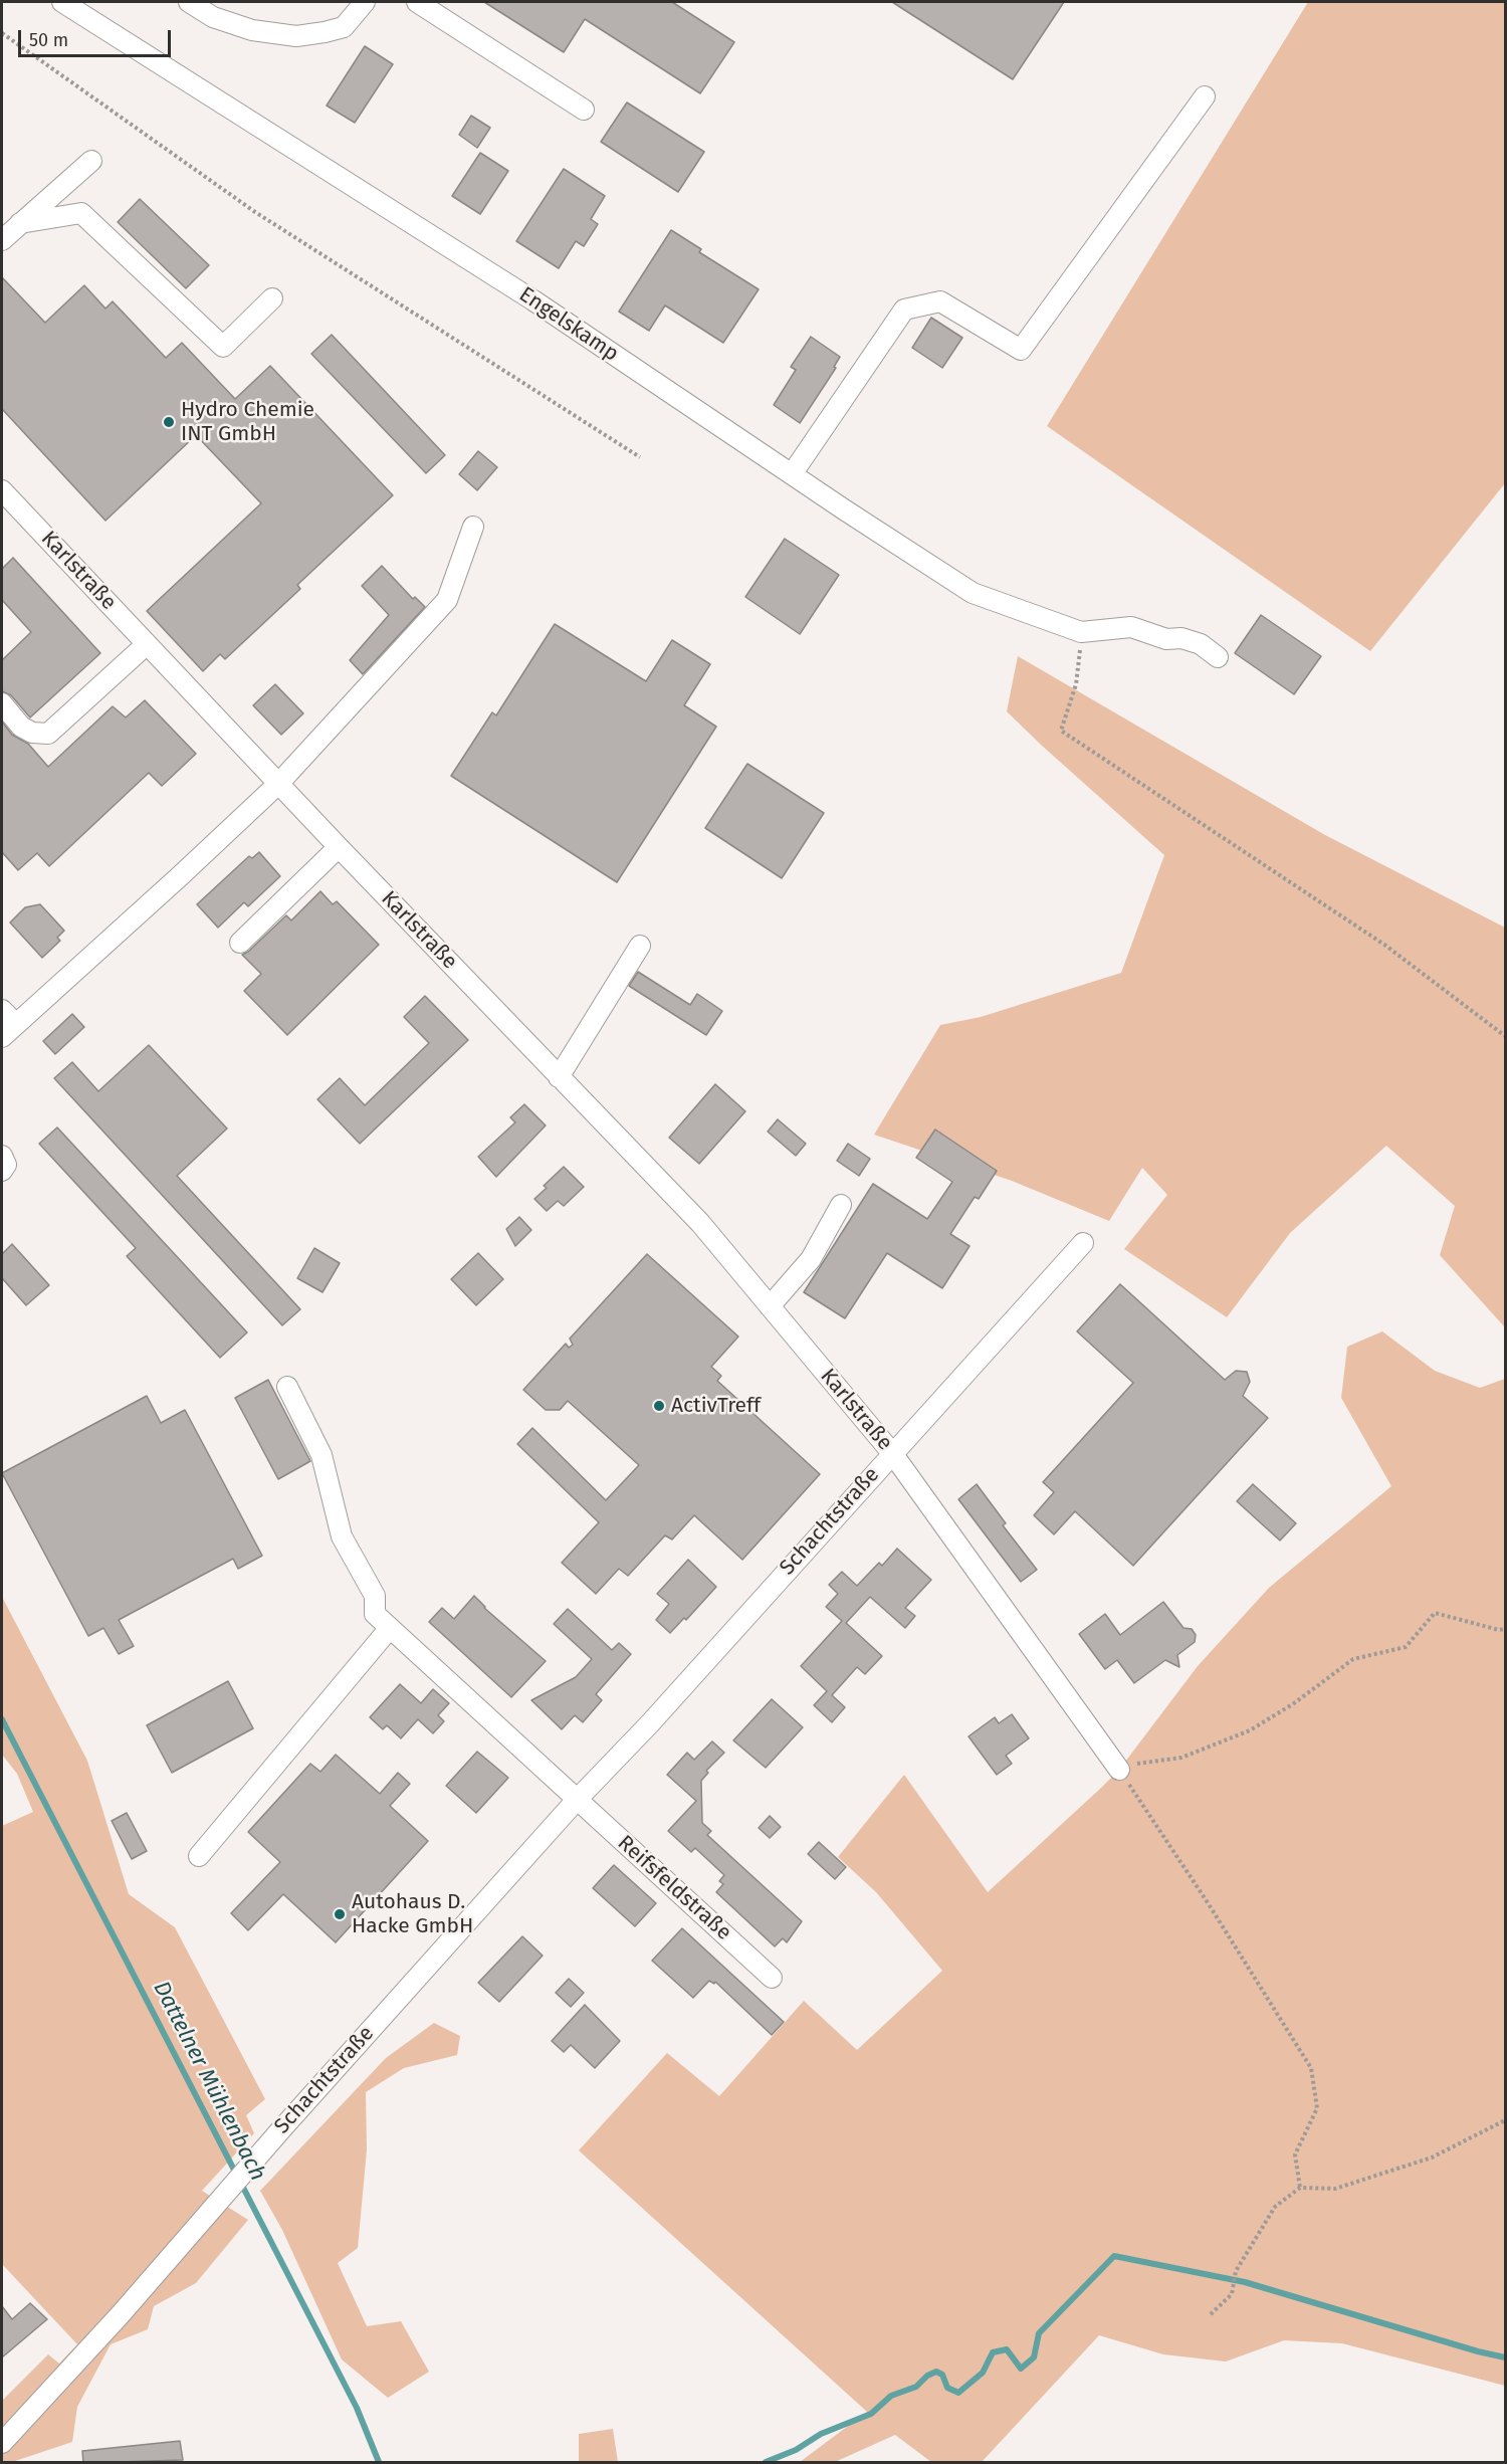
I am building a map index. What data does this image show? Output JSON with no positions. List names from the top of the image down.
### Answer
{
  "streets": {
    "street": [
      "Engelskamp",
      "Karlstraße",
      "Schachtstraße",
      "Reifsfeldstraße"
    ]
  },
  "crossings": [
    ["Karlstraße", "Schachtstraße"],
    ["Schachtstraße", "Reifsfeldstraße"]
  ],
  "water": ["Dattelner Mühlenbach"],
  "places": ["Hydro Chemie INT GmbH", "ActivTreff", "Autohaus D. Hacke GmbH"],
  "scale_bar": "50 m"
}
